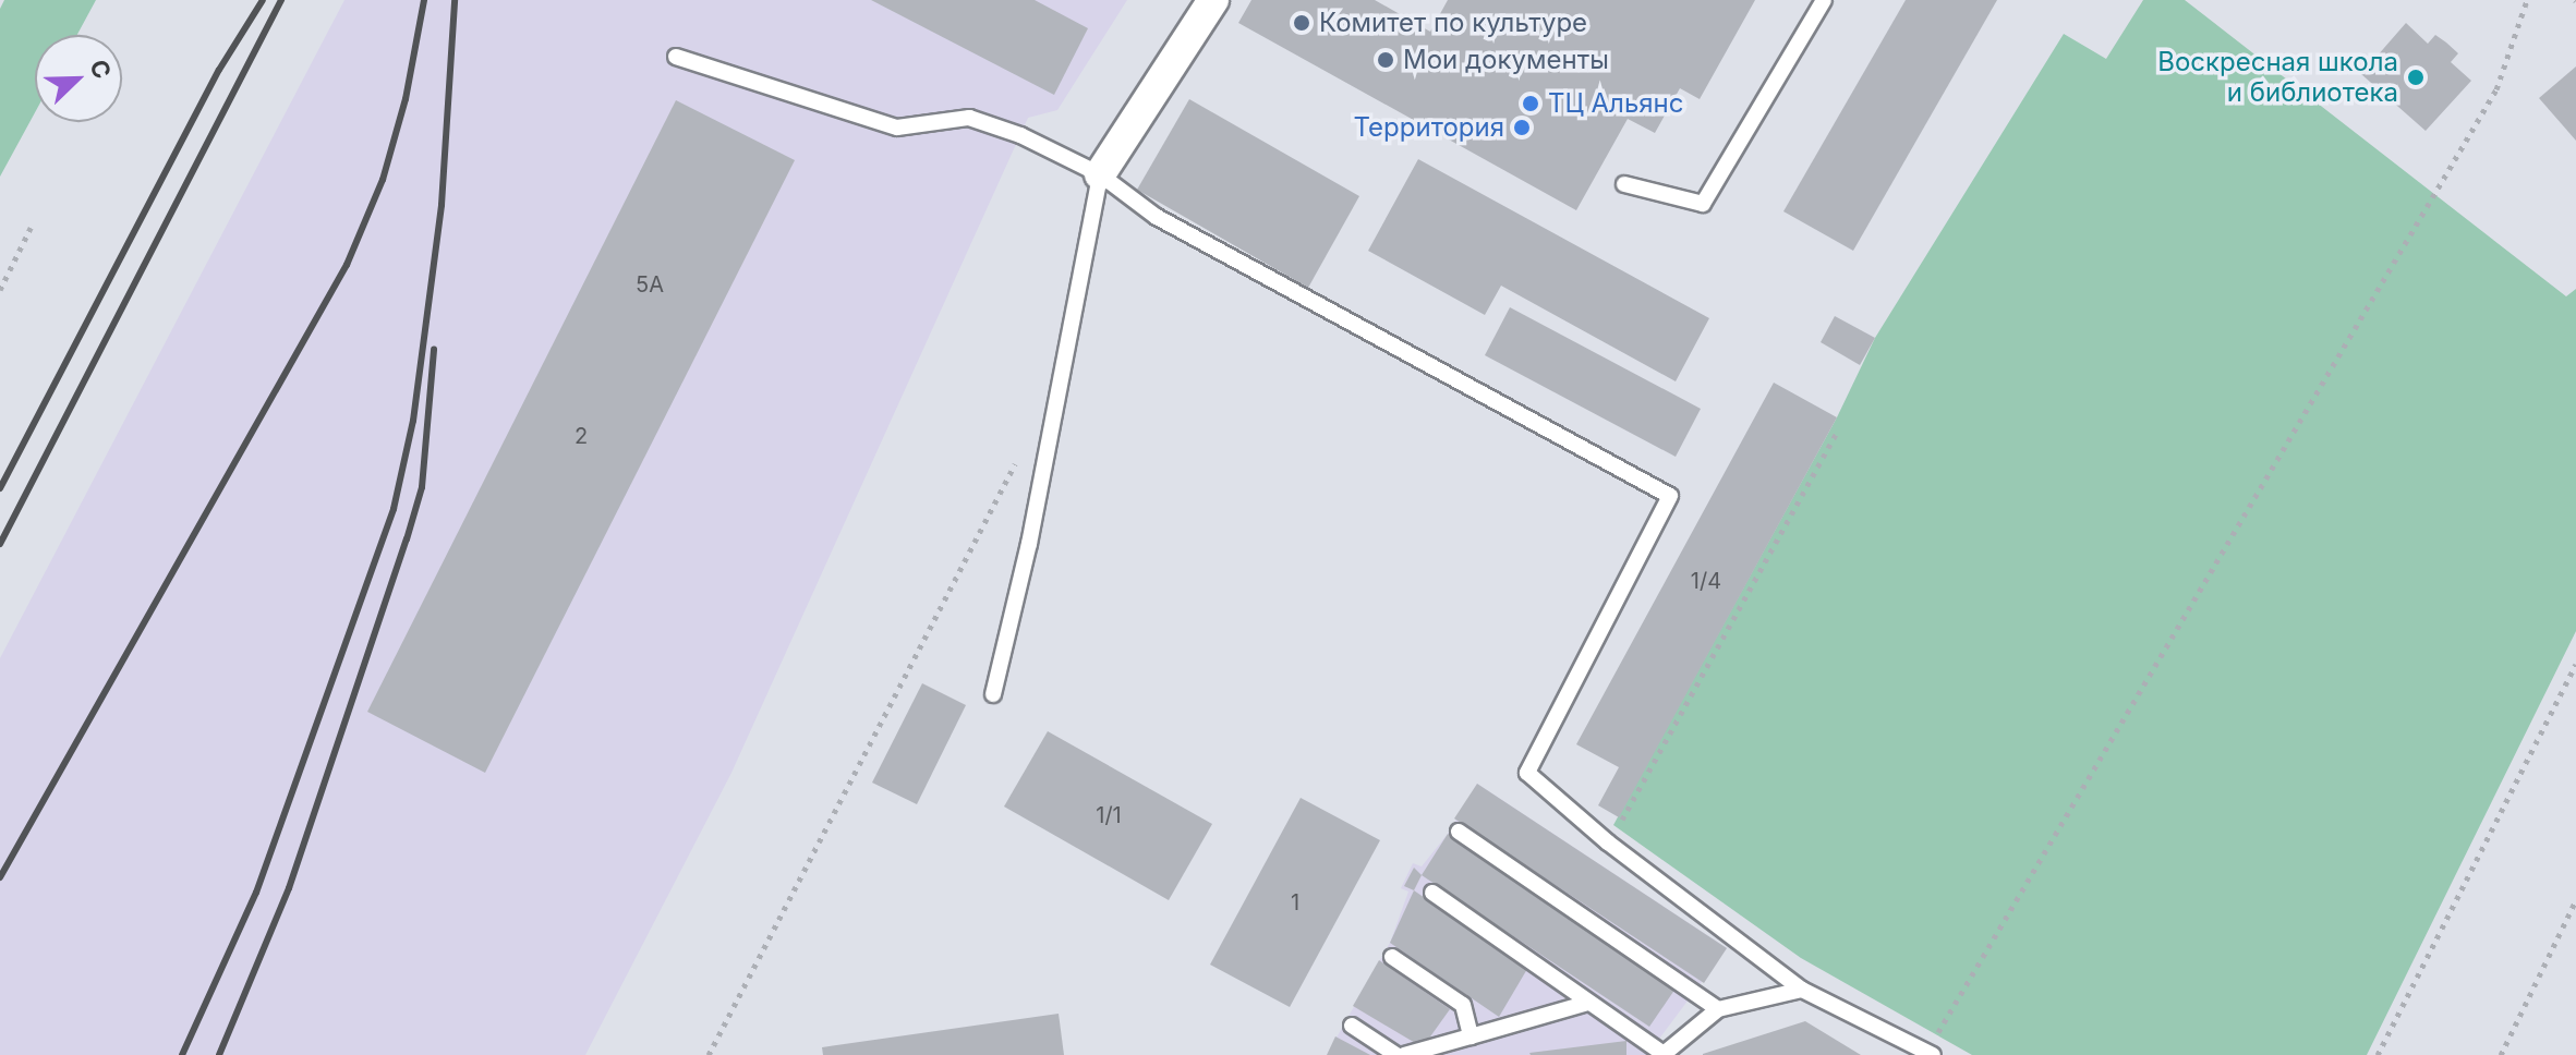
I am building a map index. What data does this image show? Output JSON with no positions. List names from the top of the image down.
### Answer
{
  "places": [
    "Комитет по культуре",
    "Мои документы",
    "Воскресная школа и библиотека",
    "ТЦ Альянс",
    "Территория"
  ],
  "house_numbers": [
    "5А",
    "2",
    "1/4",
    "1/1",
    "1"
  ],
  "north": "top right"
}
